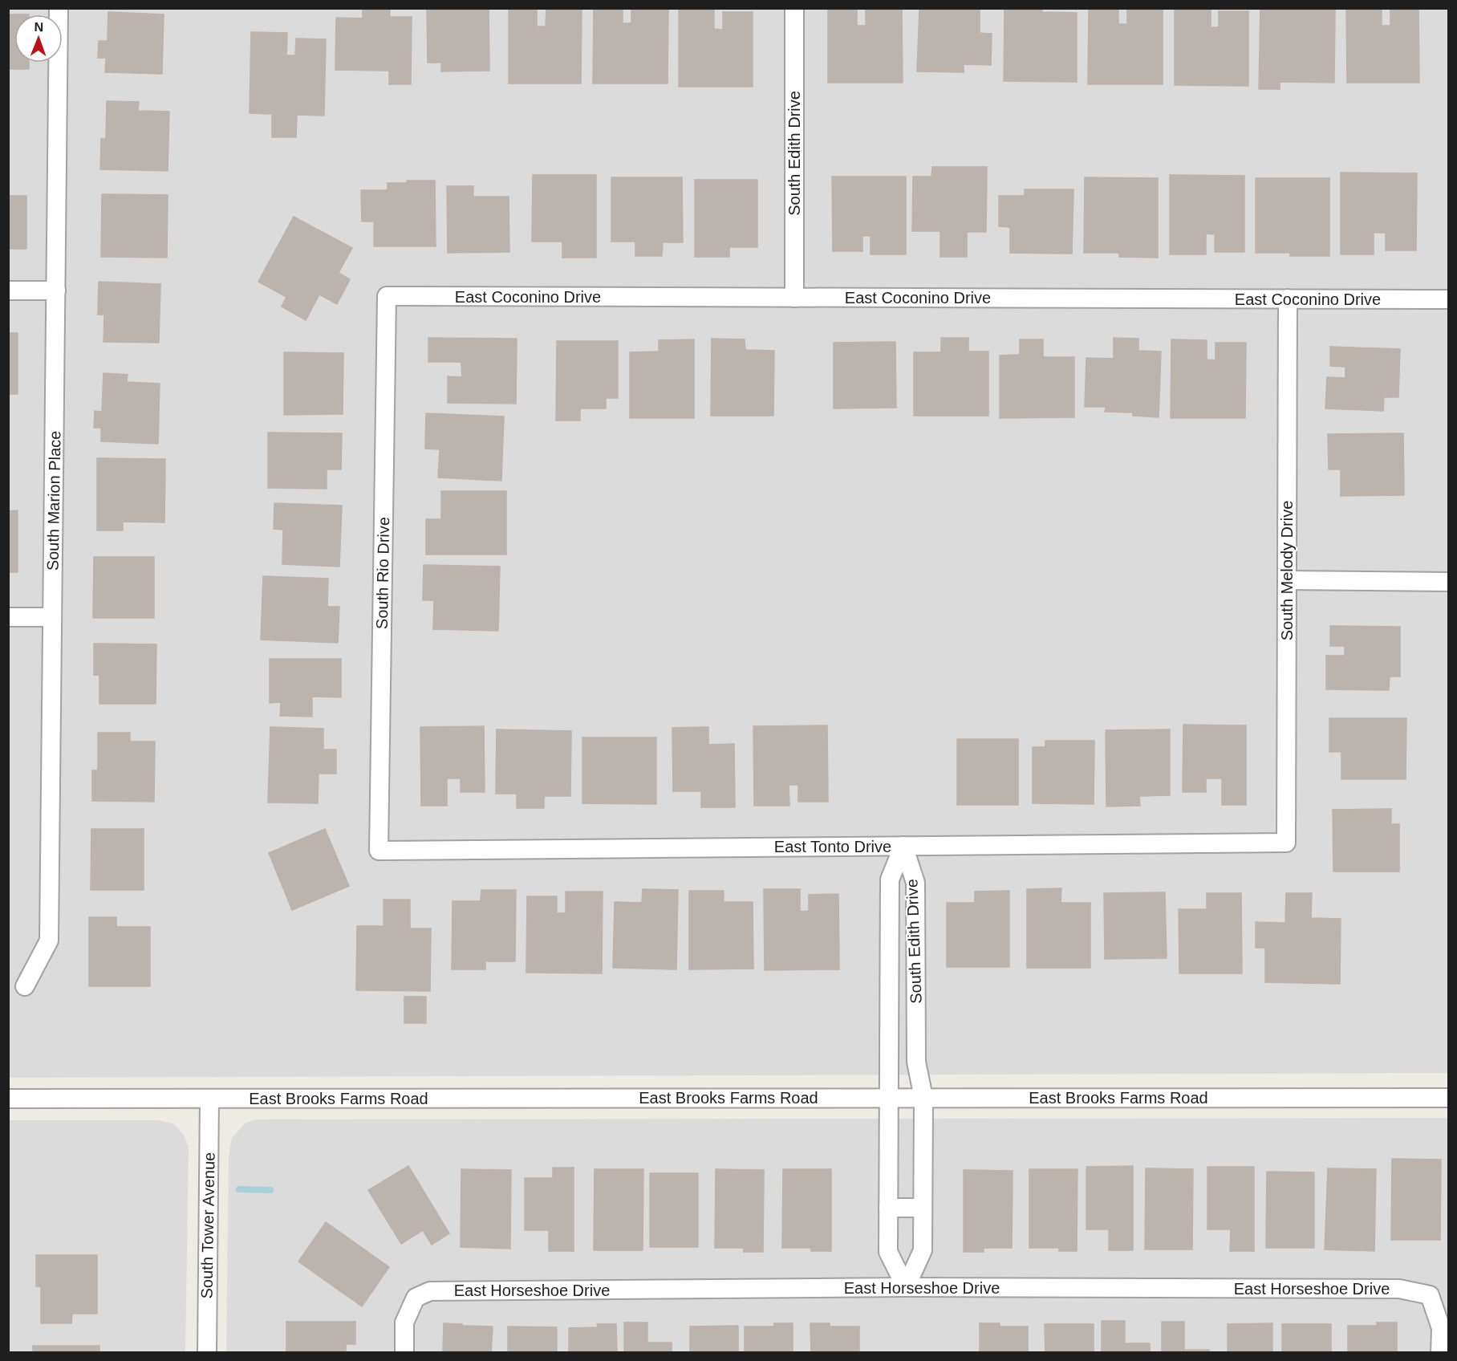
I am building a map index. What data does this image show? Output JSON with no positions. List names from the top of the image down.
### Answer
{
  "streets": {
    "street": [
      "South Edith Drive",
      "East Coconino Drive",
      "South Marion Place",
      "South Melody Drive",
      "South Rio Drive",
      "East Tonto Drive",
      "East Brooks Farms Road",
      "South Tower Avenue",
      "East Horseshoe Drive"
    ]
  },
  "crossings": [
    ["South Edith Drive", "East Coconino Drive"],
    ["South Edith Drive", "East Tonto Drive"],
    ["South Edith Drive", "East Brooks Farms Road"],
    ["South Edith Drive", "East Horseshoe Drive"],
    ["East Coconino Drive", "South Melody Drive"],
    ["East Coconino Drive", "South Rio Drive"],
    ["South Melody Drive", "East Tonto Drive"],
    ["South Rio Drive", "East Tonto Drive"],
    ["East Brooks Farms Road", "South Tower Avenue"]
  ],
  "north": "top"
}
